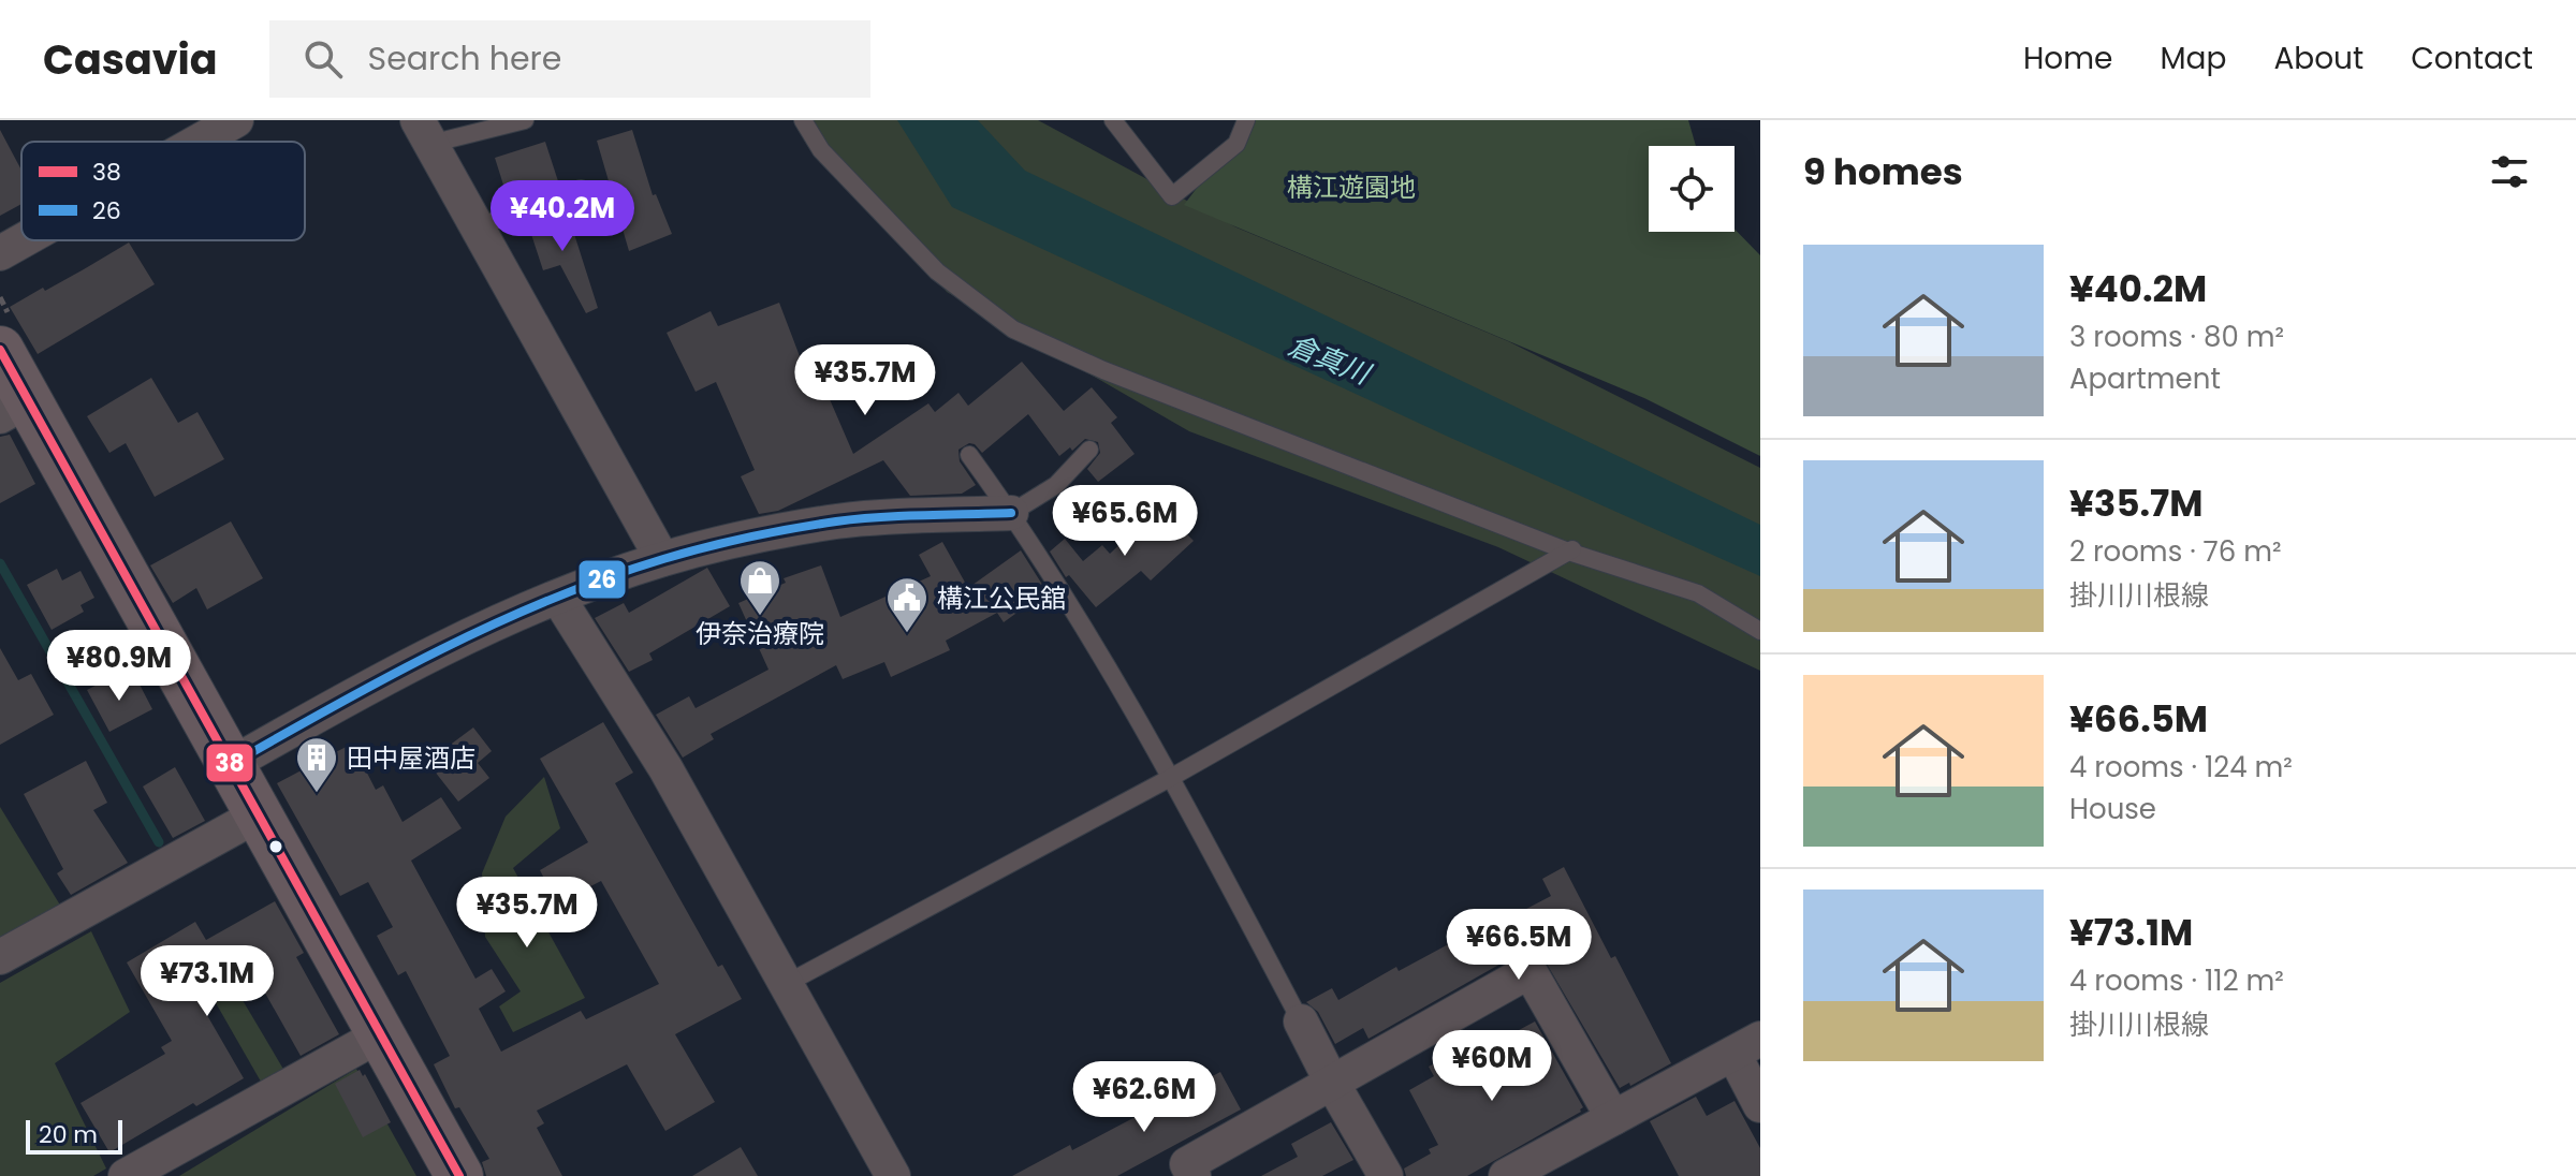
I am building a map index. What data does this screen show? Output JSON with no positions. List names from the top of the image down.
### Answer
{
  "water": ["倉真川"],
  "parks": ["構江遊園地"],
  "places": {
    "shop": ["伊奈治療院"],
    "public building": ["構江公民舘"],
    "building": ["田中屋酒店"]
  },
  "lines": ["transit line 38", "transit line 26"],
  "legend": ["38", "26"],
  "scale_bar": "20 m",
  "page": {
    "header": "Casavia",
    "search": "Search here",
    "nav": [
      "Home",
      "Map",
      "About",
      "Contact"
    ],
    "heading": "9 homes",
    "price": [
      "¥40.2M",
      "¥35.7M",
      "¥65.6M",
      "¥80.9M",
      "¥35.7M",
      "¥66.5M",
      "¥73.1M",
      "¥60M",
      "¥62.6M"
    ],
    "list": [
      {
        "name": "¥40.2M",
        "note": "3 rooms · 80 m² · Apartment"
      },
      {
        "name": "¥35.7M",
        "note": "2 rooms · 76 m² · 掛川川根線"
      },
      {
        "name": "¥66.5M",
        "note": "4 rooms · 124 m² · House"
      },
      {
        "name": "¥73.1M",
        "note": "4 rooms · 112 m² · 掛川川根線"
      }
    ],
    "scale": "20 m"
  }
}
